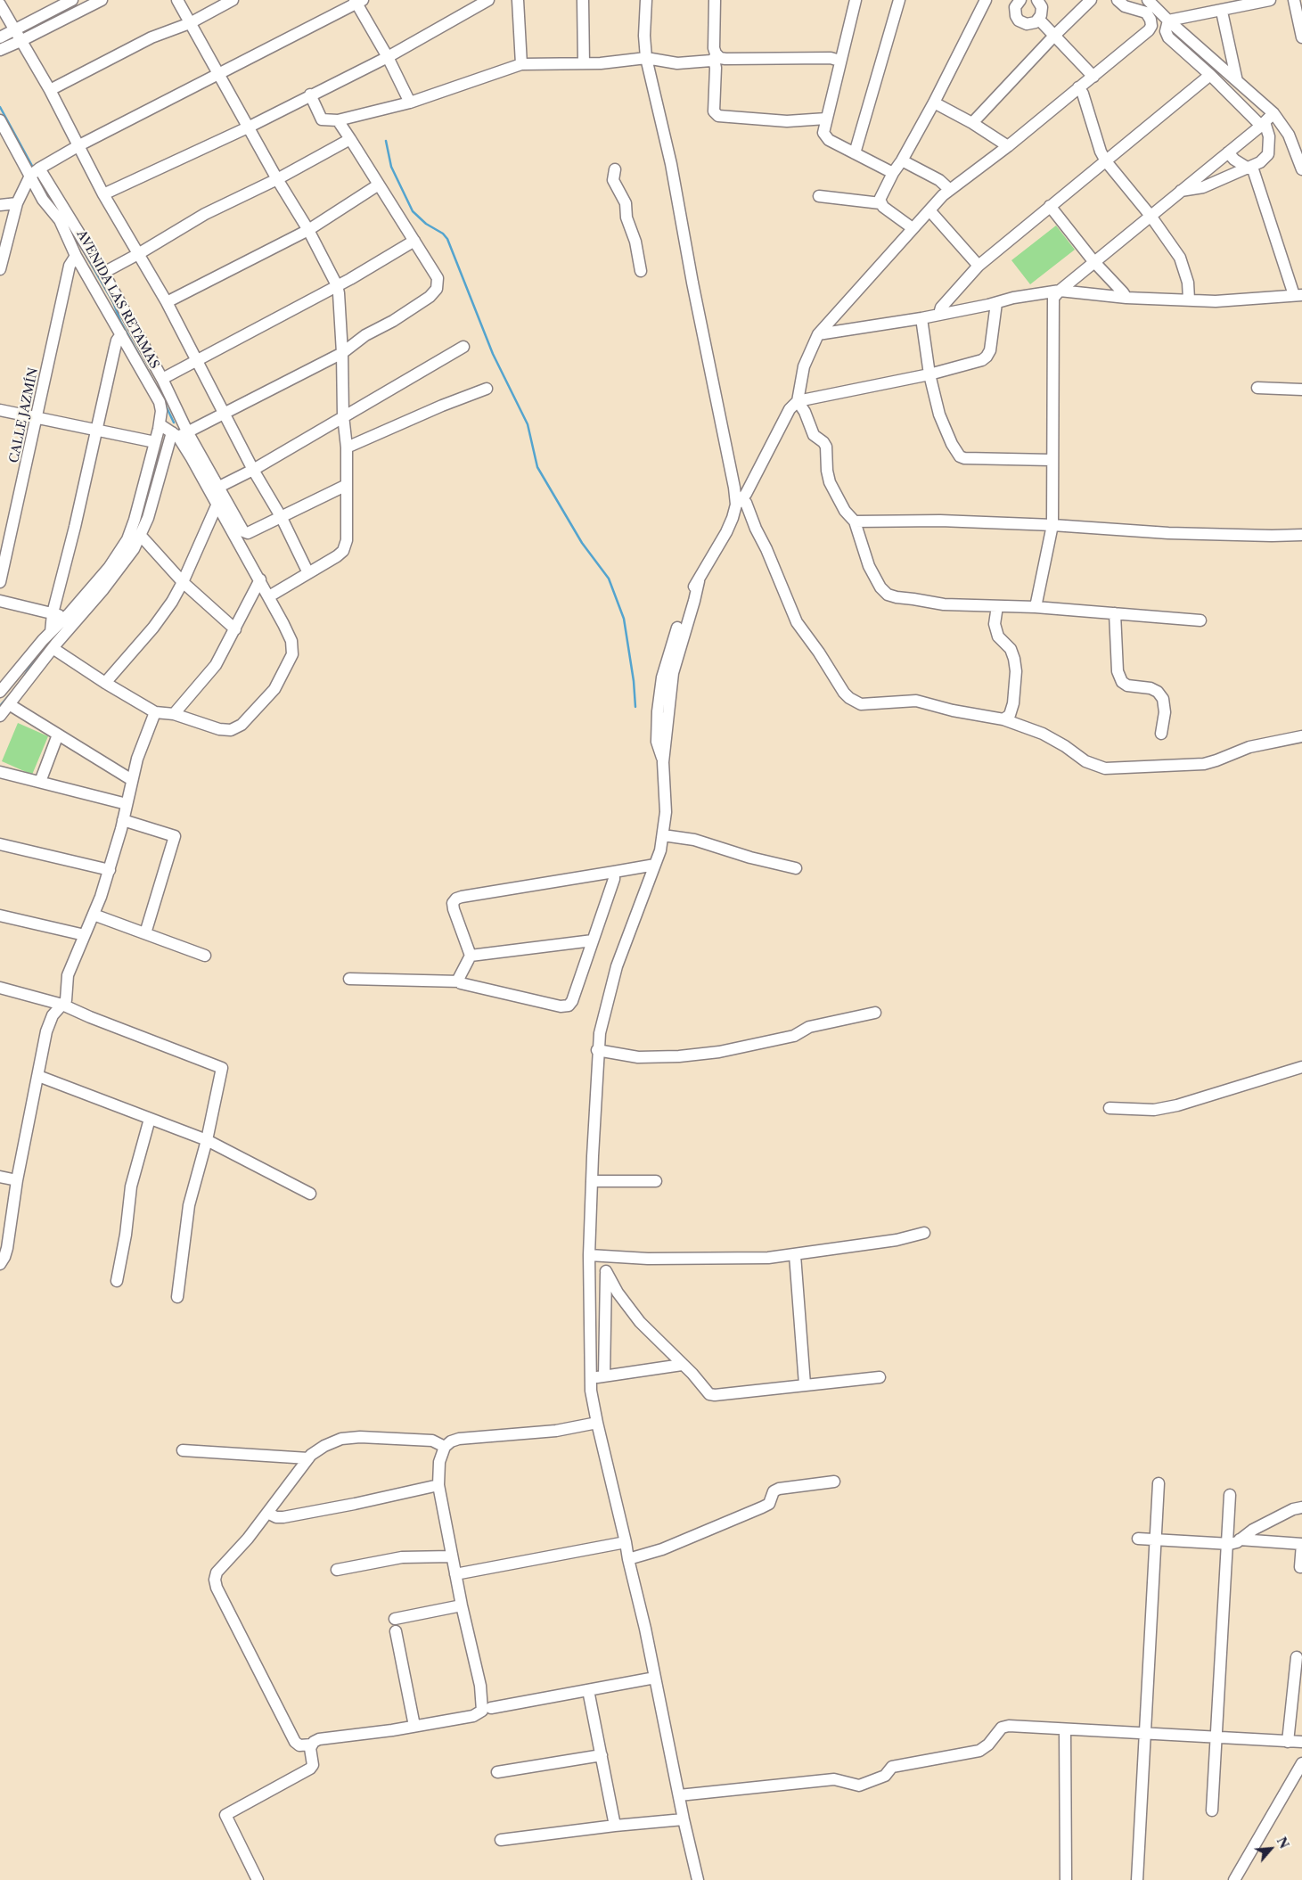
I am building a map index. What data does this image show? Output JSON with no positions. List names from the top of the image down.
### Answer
{
  "streets": {
    "street": ["AVENIDA LAS RETAMAS", "CALLE JAZMÍN"]
  },
  "crossings": [
    ["AVENIDA LAS RETAMAS", "CALLE JAZMÍN"]
  ],
  "north": "top right"
}
